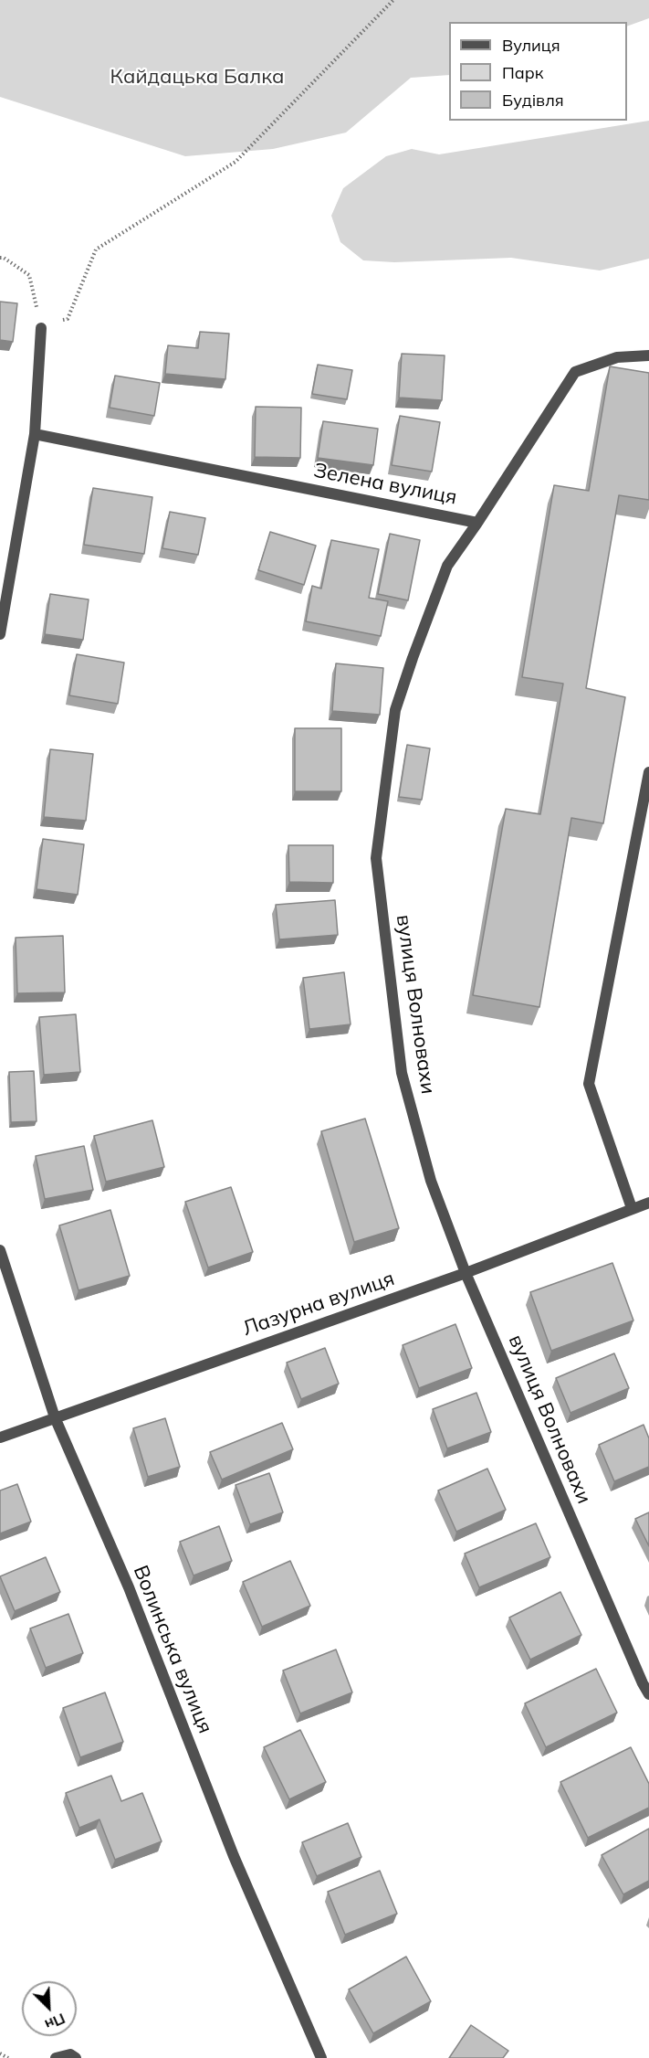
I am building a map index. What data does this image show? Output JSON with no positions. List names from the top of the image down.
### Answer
{
  "streets": {
    "street": [
      "Зелена вулиця",
      "вулиця Волновахи",
      "Лазурна вулиця",
      "Волинська вулиця"
    ]
  },
  "crossings": [
    ["Зелена вулиця", "вулиця Волновахи"],
    ["вулиця Волновахи", "Лазурна вулиця"],
    ["Лазурна вулиця", "Волинська вулиця"]
  ],
  "parks": ["Кайдацька Балка"],
  "legend": ["Вулиця", "Парк", "Будівля"],
  "north": "bottom right"
}
